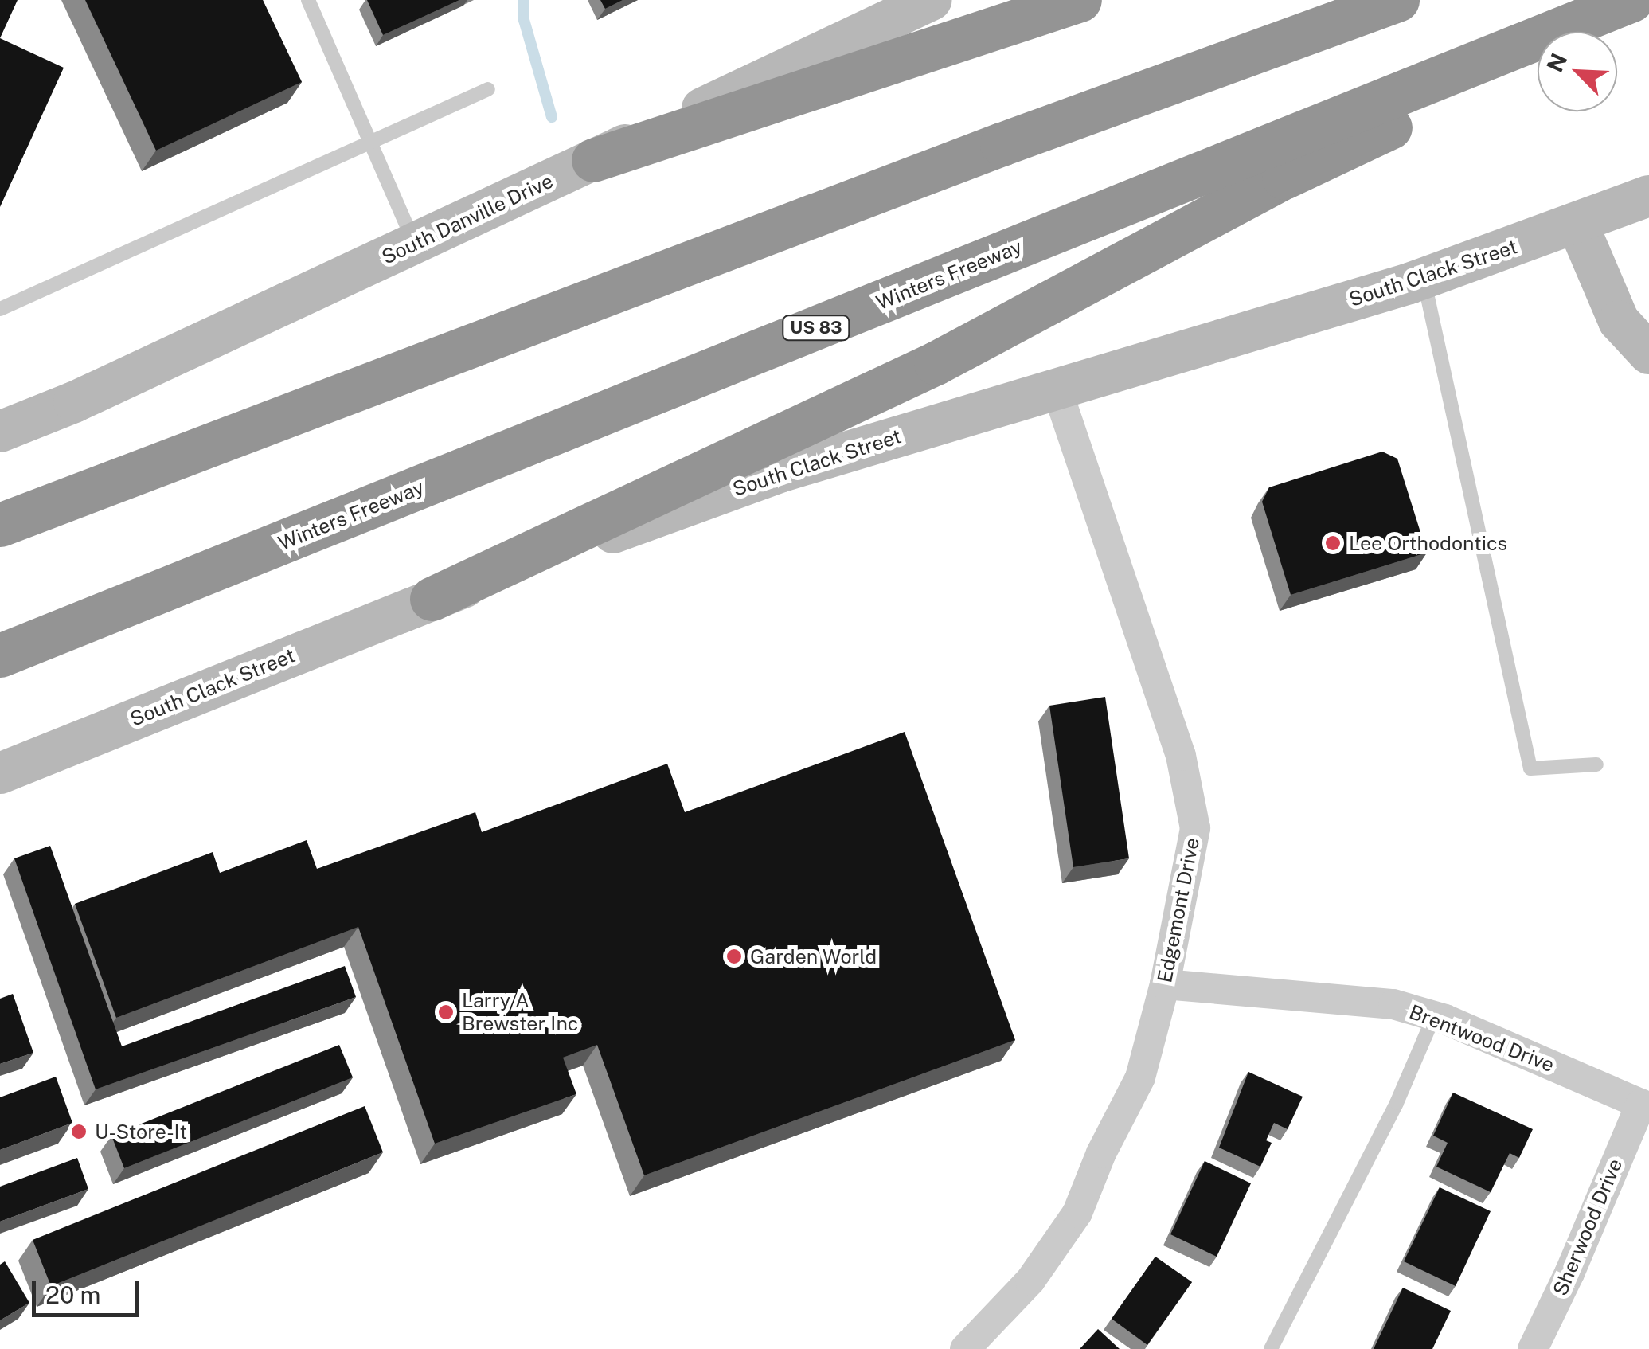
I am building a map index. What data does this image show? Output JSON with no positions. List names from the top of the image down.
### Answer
{
  "streets": {
    "highway": ["Winters Freeway", "US 83"],
    "main road": ["South Danville Drive", "South Clack Street"],
    "street": ["Edgemont Drive", "Brentwood Drive", "Sherwood Drive"]
  },
  "crossings": [
    ["South Clack Street", "Edgemont Drive"],
    ["Edgemont Drive", "Brentwood Drive"],
    ["Brentwood Drive", "Sherwood Drive"]
  ],
  "places": [
    "Lee Orthodontics",
    "Garden World",
    "Larry A Brewster Inc",
    "U-Store-It"
  ],
  "scale_bar": "20 m",
  "north": "top left"
}
